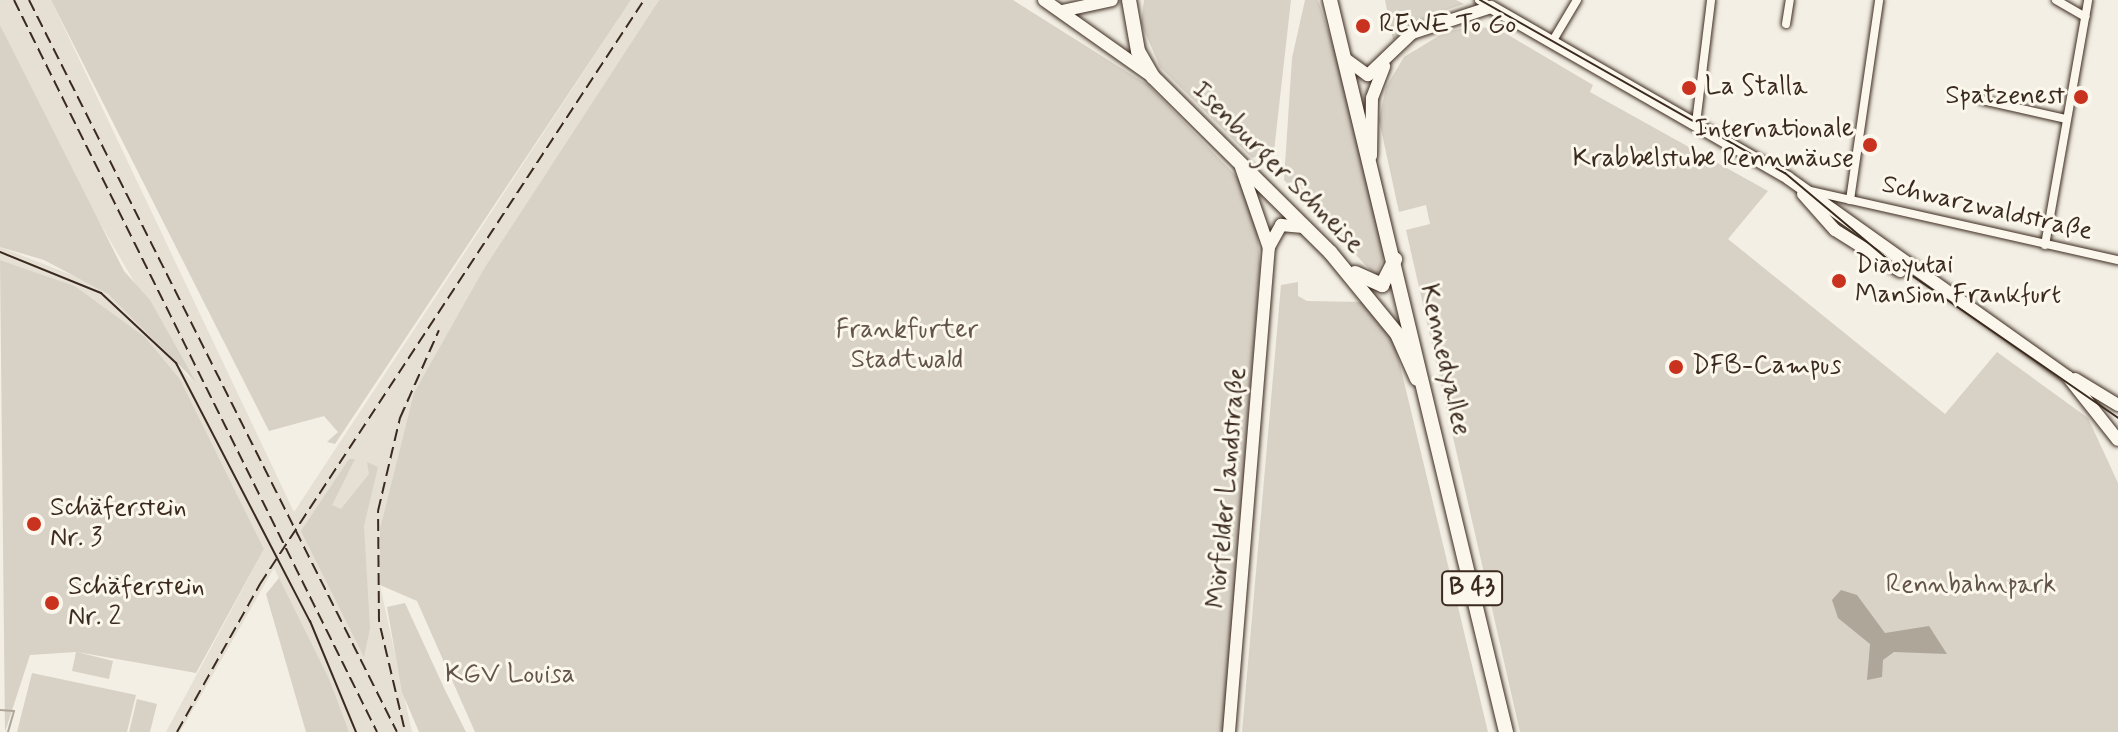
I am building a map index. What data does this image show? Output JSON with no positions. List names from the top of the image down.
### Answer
{
  "streets": {
    "main road": [
      "Isenburger Schneise",
      "Kennedyallee",
      "Mörfelder Landstraße",
      "B 43"
    ],
    "street": ["Schwarzwaldstraße"]
  },
  "crossings": [
    ["Isenburger Schneise", "Kennedyallee"],
    ["Isenburger Schneise", "Mörfelder Landstraße"],
    ["Isenburger Schneise", "B 43"]
  ],
  "parks": ["Frankfurter Stadtwald", "Rennbahnpark", "KGV Louisa"],
  "places": [
    "REWE To Go",
    "La Stalla",
    "Spatzenest",
    "Internationale Krabbelstube Rennmäuse",
    "Diaoyutai Mansion Frankfurt",
    "DFB-Campus",
    "Schäferstein Nr. 3",
    "Schäferstein Nr. 2"
  ]
}
